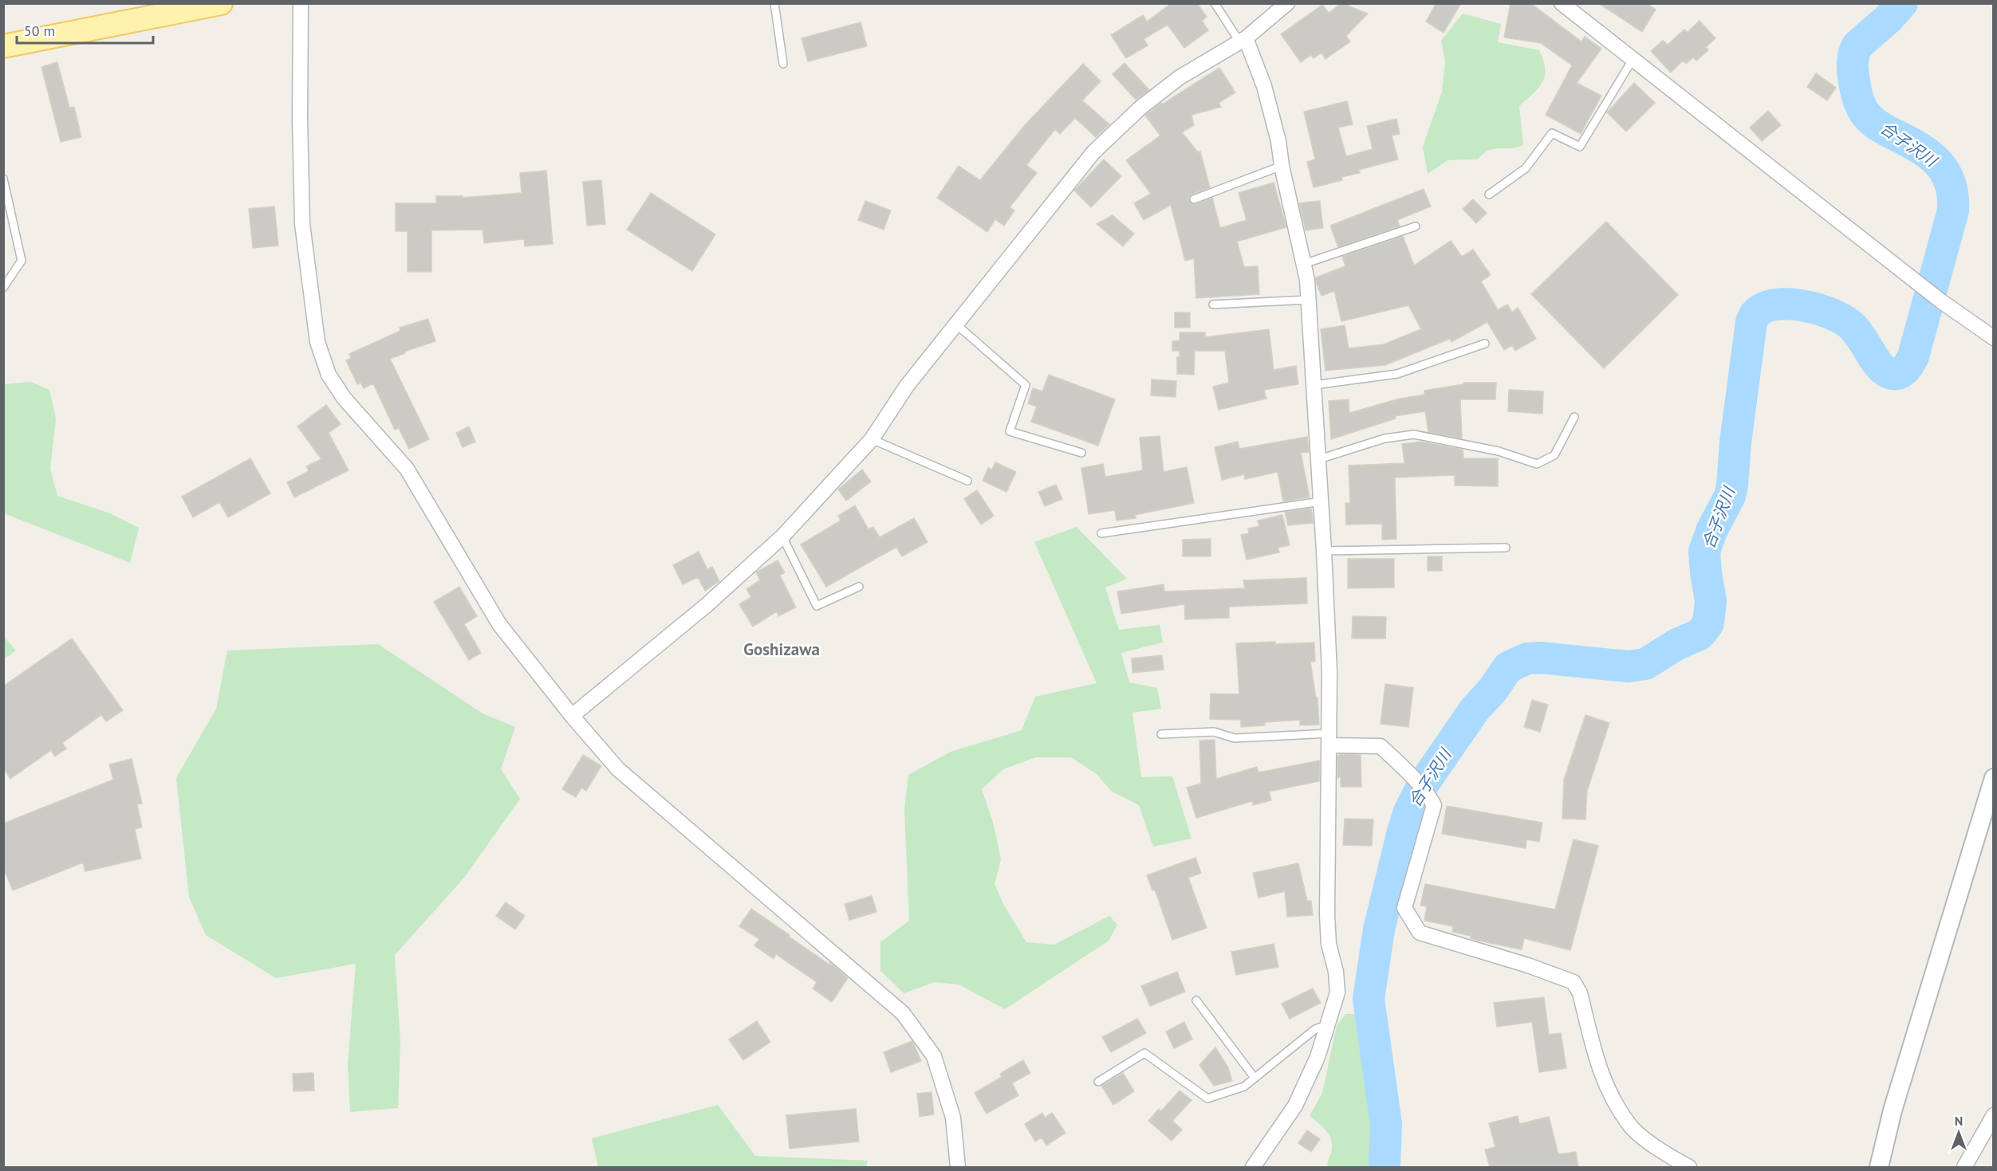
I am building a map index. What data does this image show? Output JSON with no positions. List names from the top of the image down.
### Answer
{
  "districts": ["Goshizawa"],
  "water": ["合子沢川"],
  "scale_bar": "50 m",
  "north": "top"
}
